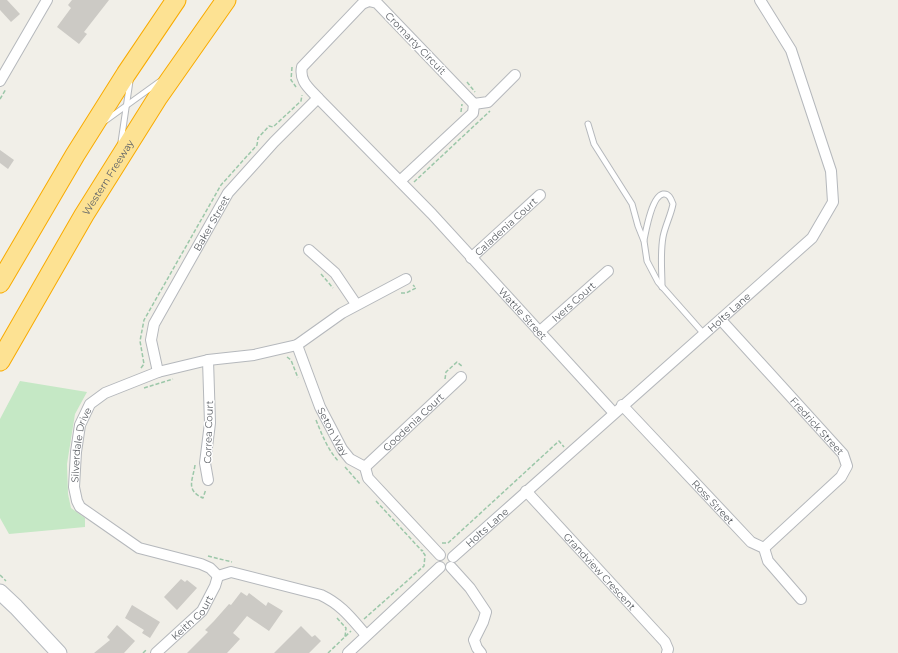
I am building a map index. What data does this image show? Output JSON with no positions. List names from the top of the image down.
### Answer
{
  "streets": {
    "highway": ["Western Freeway"],
    "street": [
      "Cromarty Circuit",
      "Baker Street",
      "Caladenia Court",
      "Ivers Court",
      "Holts Lane",
      "Wattle Street",
      "Goodenia Court",
      "Fredrick Street",
      "Seton Way",
      "Correa Court",
      "Silverdale Drive",
      "Ross Street",
      "Grandview Crescent",
      "Keith Court"
    ]
  },
  "crossings": [
    ["Cromarty Circuit", "Baker Street"],
    ["Cromarty Circuit", "Wattle Street"],
    ["Baker Street", "Silverdale Drive"],
    ["Caladenia Court", "Wattle Street"],
    ["Ivers Court", "Wattle Street"],
    ["Holts Lane", "Wattle Street"],
    ["Holts Lane", "Fredrick Street"],
    ["Holts Lane", "Seton Way"],
    ["Holts Lane", "Ross Street"],
    ["Holts Lane", "Grandview Crescent"],
    ["Goodenia Court", "Seton Way"],
    ["Fredrick Street", "Ross Street"],
    ["Seton Way", "Silverdale Drive"],
    ["Correa Court", "Silverdale Drive"],
    ["Silverdale Drive", "Keith Court"]
  ]
}
